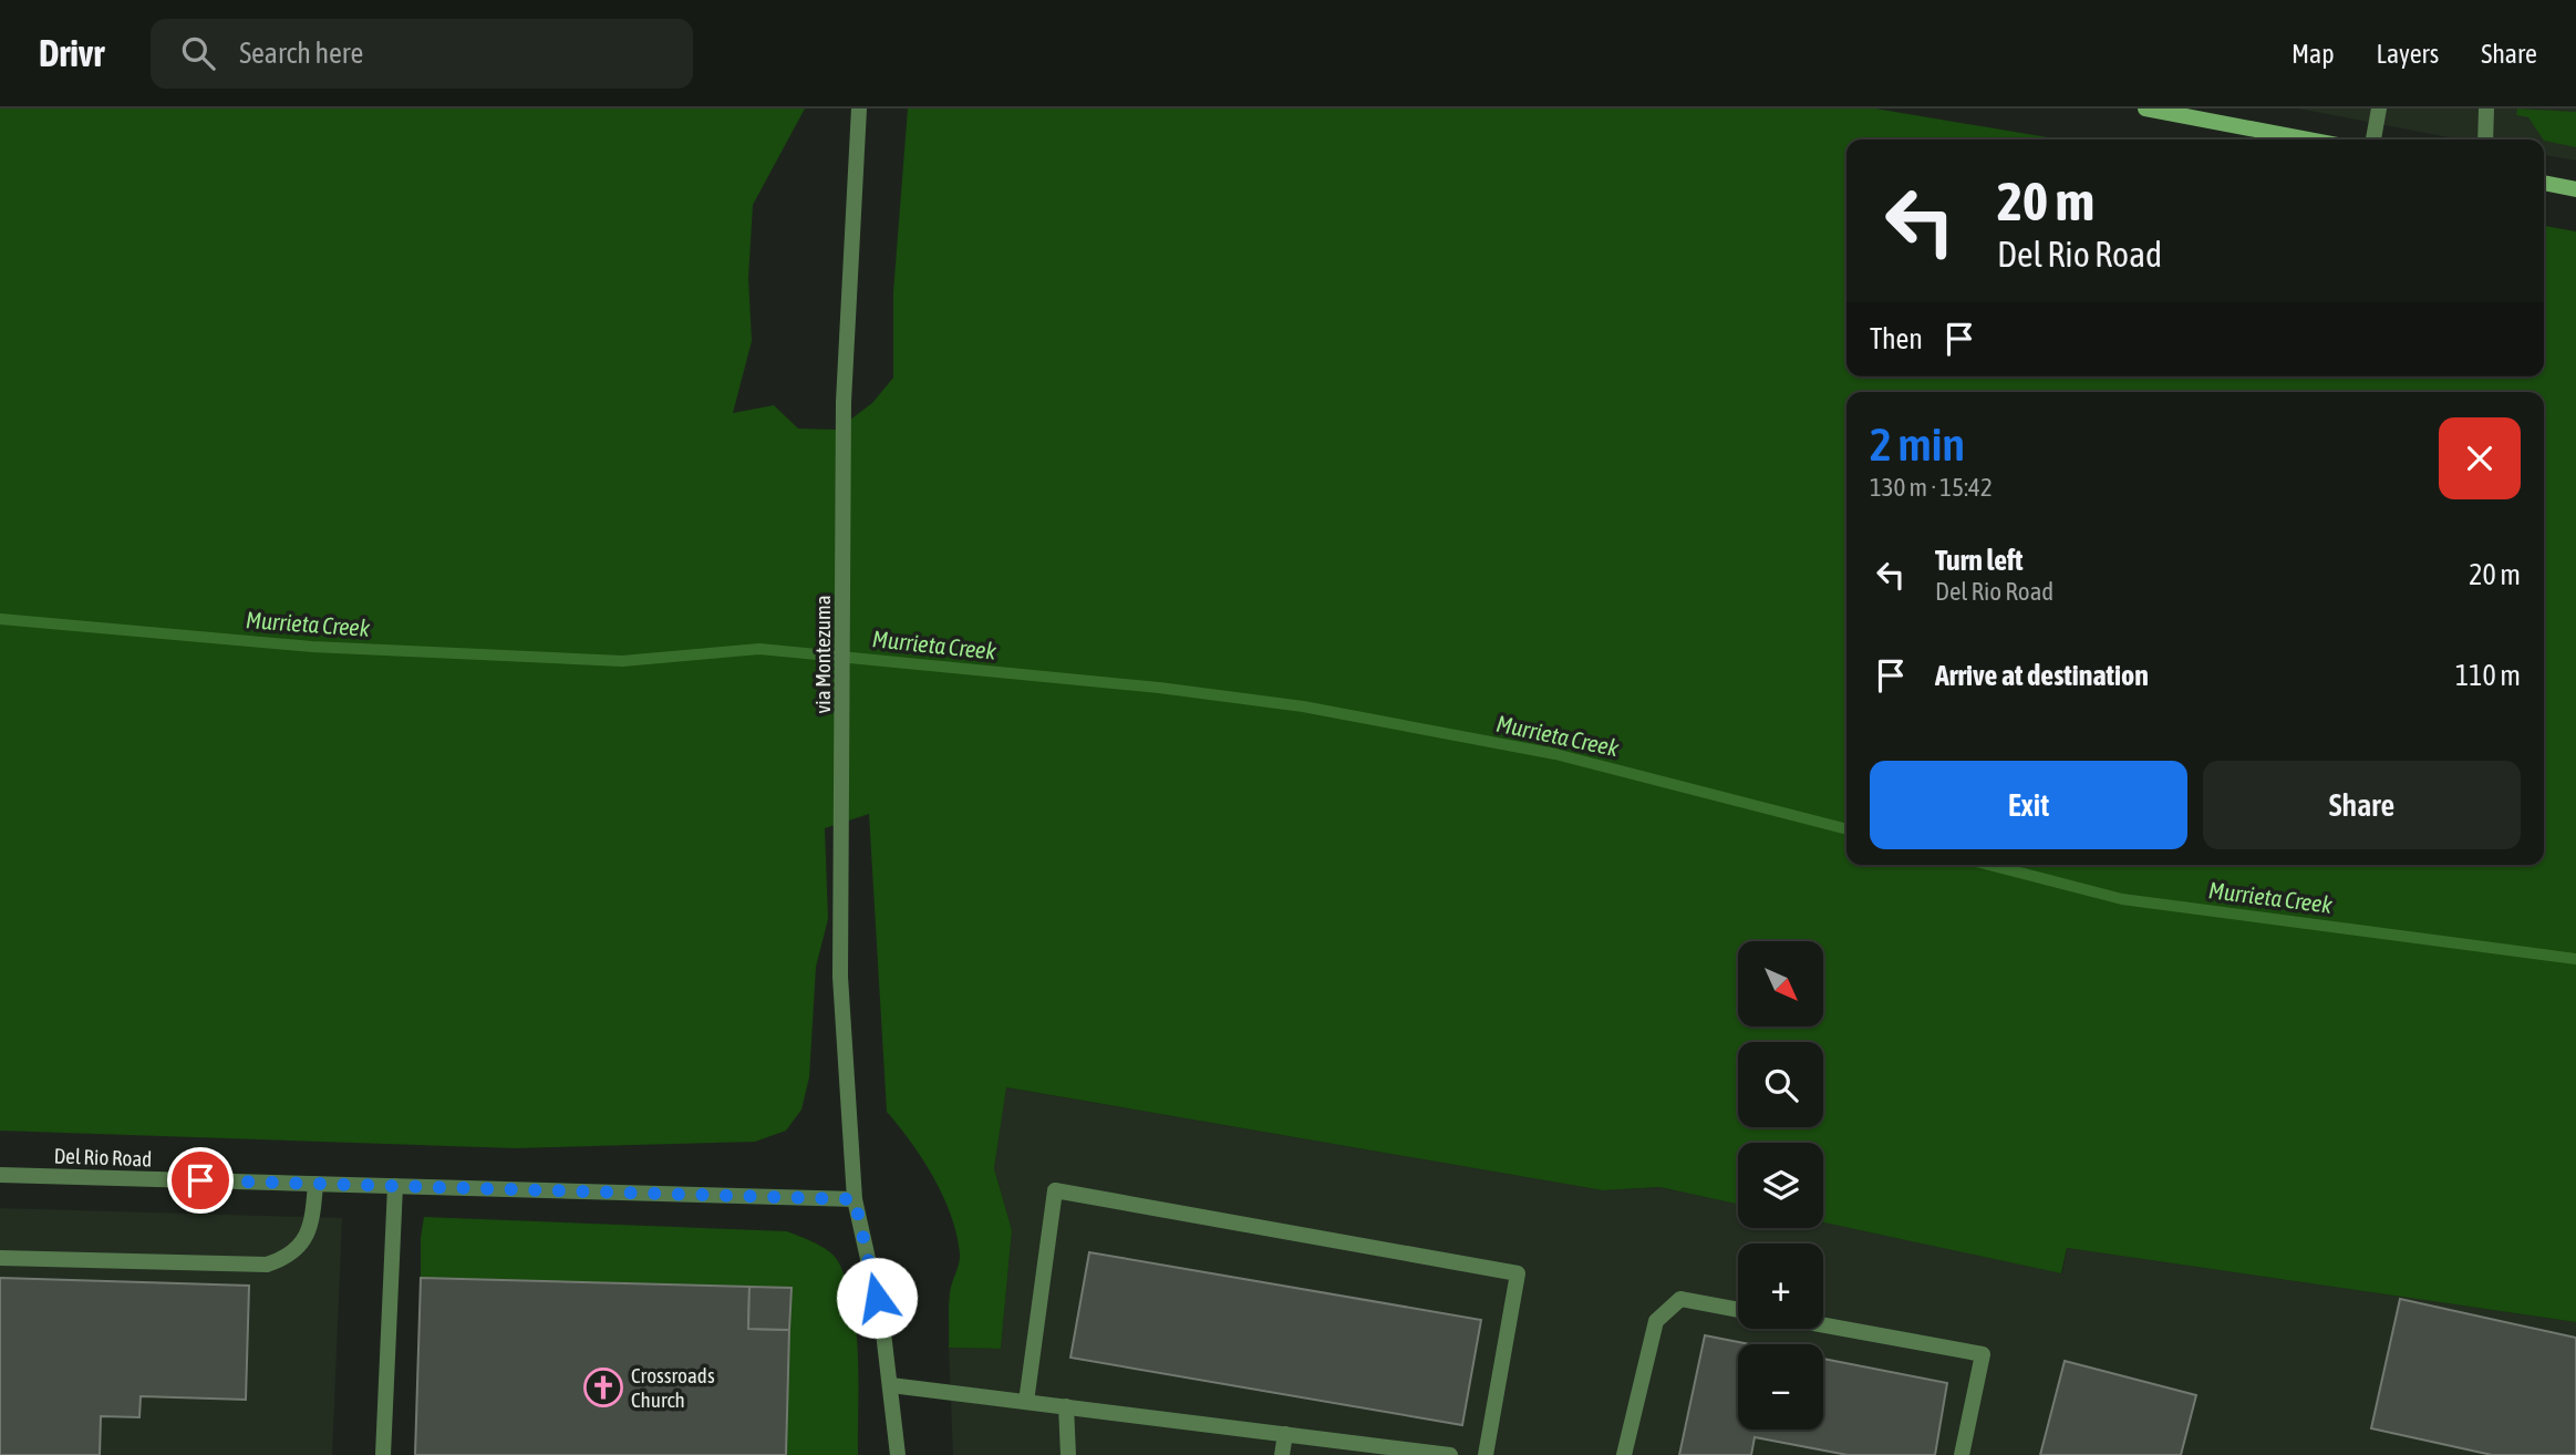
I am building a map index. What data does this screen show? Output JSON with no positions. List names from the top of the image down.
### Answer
{
  "streets": {
    "street": ["via Montezuma", "Del Rio Road"]
  },
  "crossings": [
    ["via Montezuma", "Del Rio Road"]
  ],
  "water": ["Murrieta Creek"],
  "places": {
    "church": ["Crossroads Church"]
  },
  "north": "bottom right",
  "page": {
    "header": "Drivr",
    "search": "Search here",
    "nav": ["Map", "Layers", "Share"],
    "turn": ["20 m", "Del Rio Road"],
    "then": "Then",
    "heading": ["2 min", "130 m · 15:42"],
    "list": [
      {
        "name": "Turn left",
        "note": "Del Rio Road",
        "value": "20 m"
      },
      {
        "name": "Arrive at destination",
        "value": "110 m"
      }
    ],
    "buttons": ["Exit", "Share"],
    "map_buttons": ["+", "−"]
  }
}
